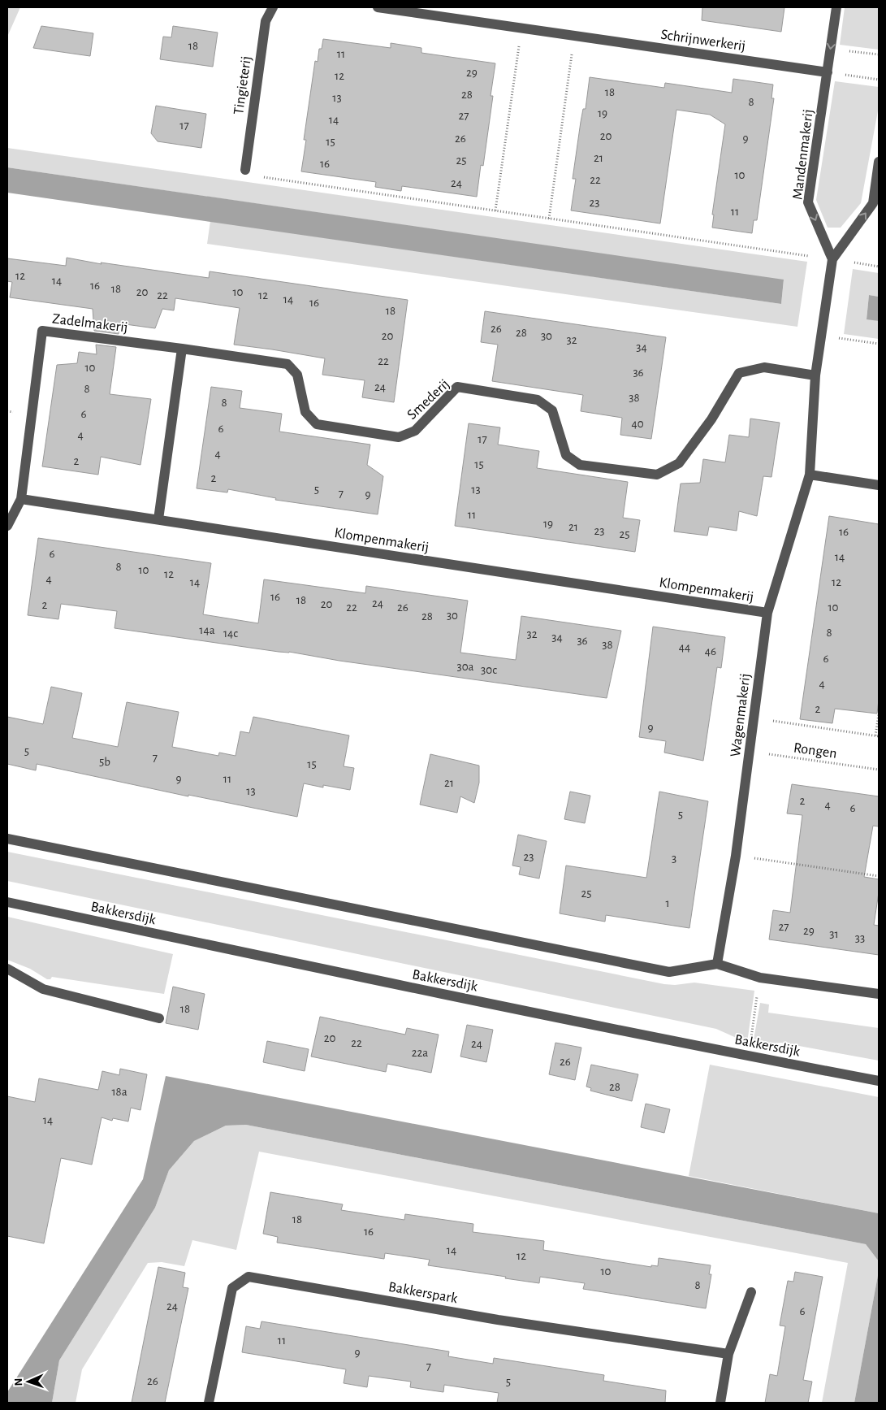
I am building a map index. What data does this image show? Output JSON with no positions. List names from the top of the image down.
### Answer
{
  "streets": {
    "street": [
      "Schrijnwerkerij",
      "Tingieterij",
      "Mandenmakerij",
      "Zadelmakerij",
      "Smederij",
      "Klompenmakerij",
      "Wagenmakerij",
      "Bakkersdijk",
      "Bakkerspark"
    ],
    "path": ["Rongen"]
  },
  "crossings": [
    ["Schrijnwerkerij", "Mandenmakerij"],
    ["Zadelmakerij", "Smederij"],
    ["Zadelmakerij", "Klompenmakerij"],
    ["Smederij", "Wagenmakerij"],
    ["Klompenmakerij", "Wagenmakerij"],
    ["Wagenmakerij", "Rongen"]
  ],
  "one_way": ["Mandenmakerij"],
  "house_numbers": [
    "18",
    "11",
    "29",
    "12",
    "18",
    "28",
    "13",
    "8",
    "19",
    "27",
    "14",
    "17",
    "20",
    "26",
    "9",
    "15",
    "21",
    "25",
    "16",
    "10",
    "22",
    "24",
    "23",
    "11",
    "12",
    "14",
    "16",
    "18",
    "20",
    "10",
    "22",
    "12",
    "14",
    "16",
    "18",
    "26",
    "28",
    "20",
    "30",
    "32",
    "34",
    "22",
    "10",
    "36",
    "24",
    "8",
    "38",
    "8",
    "6",
    "40",
    "6",
    "4",
    "17",
    "4",
    "2",
    "15",
    "2",
    "5",
    "13",
    "7",
    "9",
    "11",
    "19",
    "21",
    "23",
    "16",
    "25",
    "6",
    "14",
    "8",
    "10",
    "12",
    "4",
    "14",
    "12",
    "16",
    "18",
    "24",
    "20",
    "2",
    "22",
    "26",
    "10",
    "30",
    "28",
    "14a",
    "8",
    "14c",
    "32",
    "34",
    "36",
    "38",
    "44",
    "46",
    "6",
    "30a",
    "30c",
    "4",
    "2",
    "9",
    "5",
    "7",
    "5b",
    "15",
    "9",
    "11",
    "21",
    "13",
    "2",
    "4",
    "6",
    "5",
    "23",
    "3",
    "25",
    "1",
    "27",
    "29",
    "31",
    "33",
    "18",
    "20",
    "22",
    "24",
    "22a",
    "26",
    "28",
    "18a",
    "14",
    "18",
    "16",
    "14",
    "12",
    "10",
    "8",
    "24",
    "6",
    "11",
    "9",
    "7",
    "26",
    "5"
  ],
  "north": "left"
}
